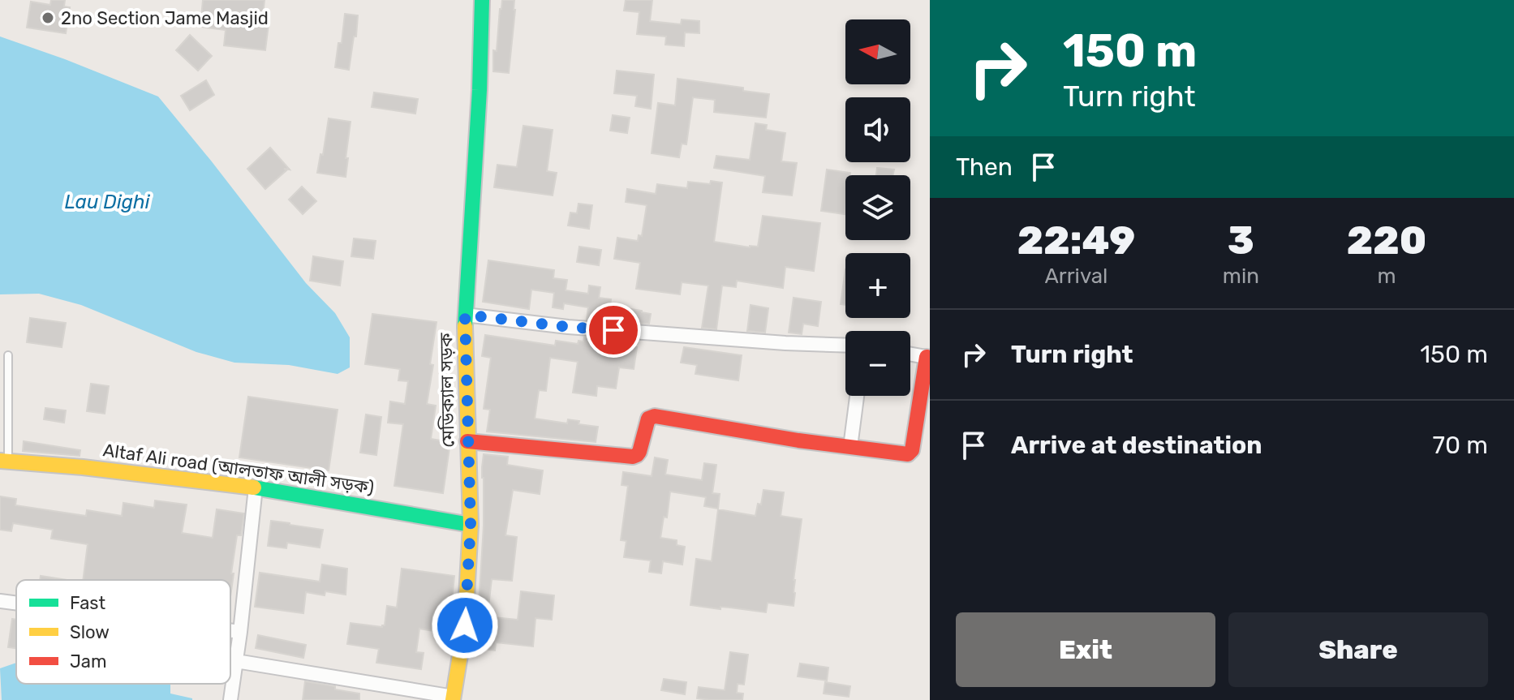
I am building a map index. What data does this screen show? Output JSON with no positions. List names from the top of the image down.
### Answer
{
  "streets": {
    "main road": ["মেডিক্যাল সড়ক", "Altaf Ali road (আলতাফ আলী সড়ক)"]
  },
  "crossings": [
    ["মেডিক্যাল সড়ক", "Altaf Ali road (আলতাফ আলী সড়ক)"]
  ],
  "water": ["Lau Dighi"],
  "places": ["2no Section Jame Masjid"],
  "legend": ["Fast", "Slow", "Jam"],
  "north": "left",
  "page": {
    "turn": ["150 m", "Turn right"],
    "map_buttons": ["+", "−"],
    "then": "Then",
    "eta": [
      "22:49",
      "Arrival",
      "3",
      "min",
      "220",
      "m"
    ],
    "list": [
      {
        "name": "Turn right",
        "value": "150 m"
      },
      {
        "name": "Arrive at destination",
        "value": "70 m"
      }
    ],
    "buttons": ["Exit", "Share"]
  }
}
